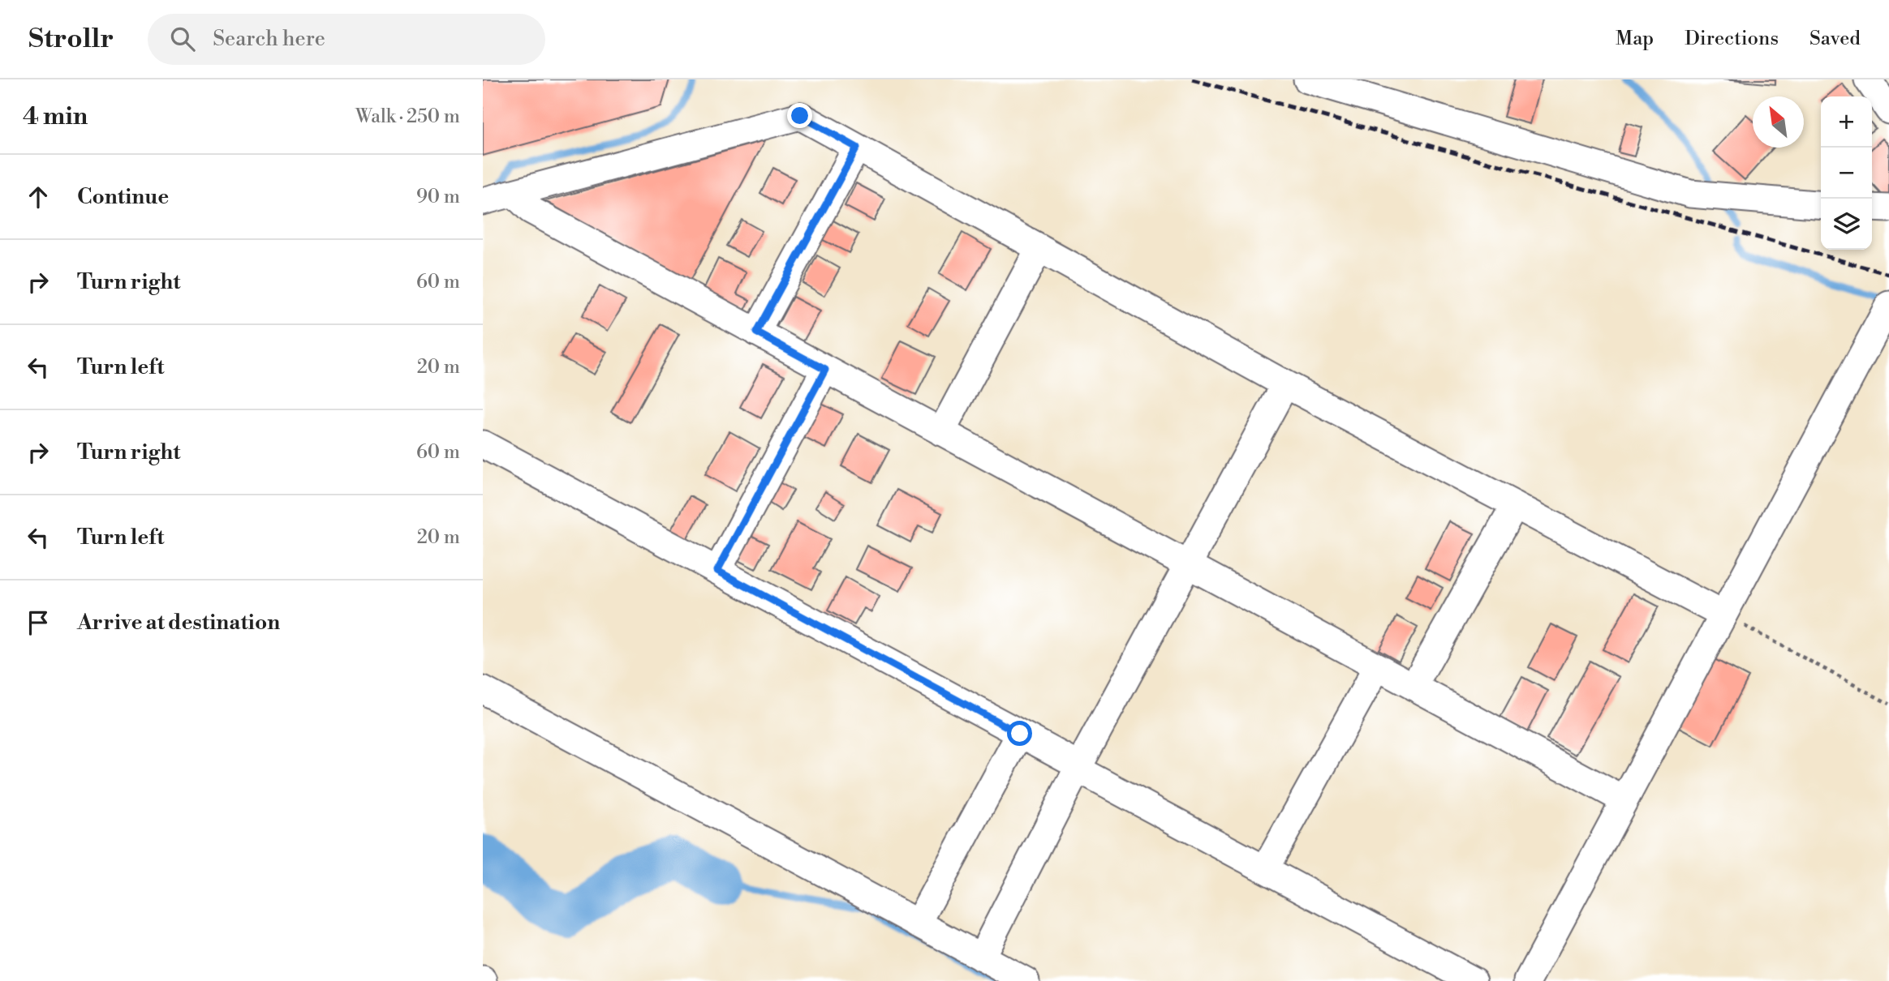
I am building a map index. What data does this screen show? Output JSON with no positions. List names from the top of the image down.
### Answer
{
  "north": "top left",
  "page": {
    "header": "Strollr",
    "search": "Search here",
    "nav": ["Map", "Directions", "Saved"],
    "heading": ["4 min", "Walk · 250 m"],
    "map_buttons": ["+", "−"],
    "list": [
      ["Continue", "90 m"],
      ["Turn right", "60 m"],
      ["Turn left", "20 m"],
      ["Turn right", "60 m"],
      ["Turn left", "20 m"],
      "Arrive at destination"
    ]
  }
}
